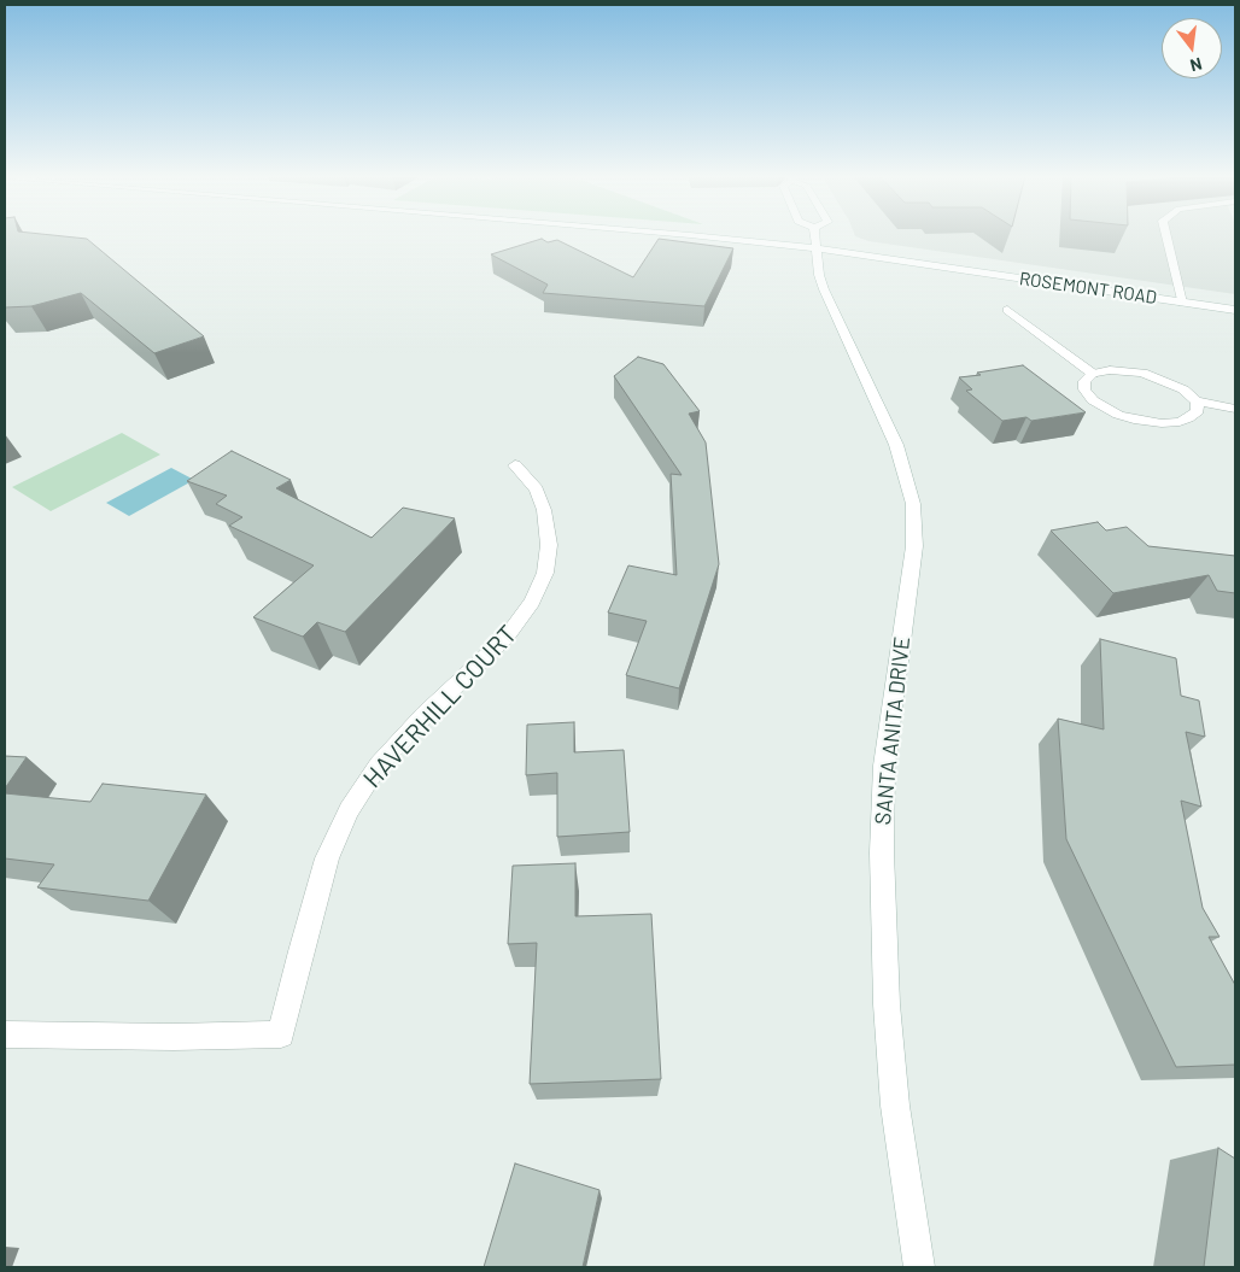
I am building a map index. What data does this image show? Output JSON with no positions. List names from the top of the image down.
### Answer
{
  "streets": {
    "main road": ["ROSEMONT ROAD", "HAVERHILL COURT", "SANTA ANITA DRIVE"]
  },
  "crossings": [
    ["ROSEMONT ROAD", "SANTA ANITA DRIVE"]
  ],
  "north": "bottom"
}
